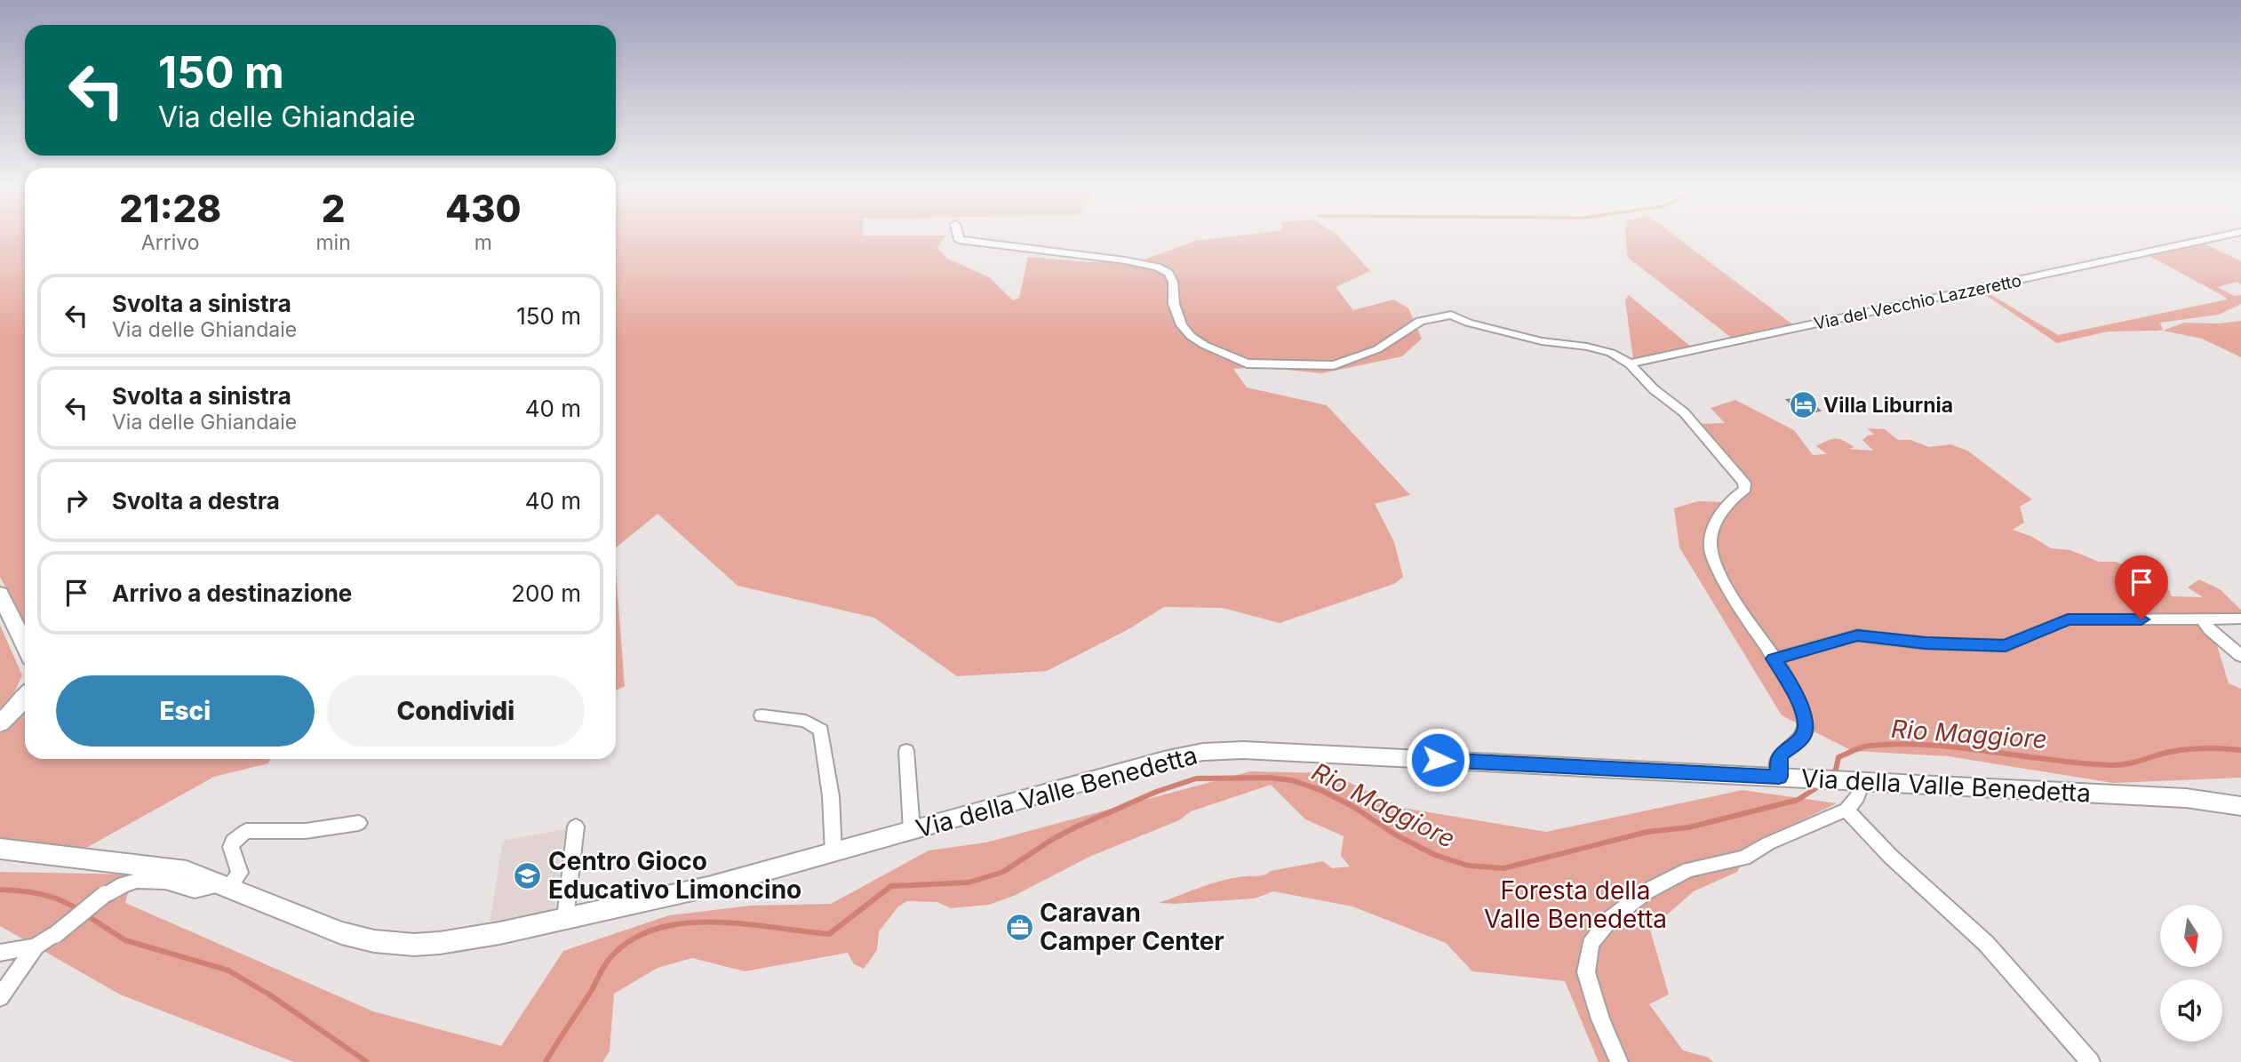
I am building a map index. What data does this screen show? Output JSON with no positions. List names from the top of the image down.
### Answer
{
  "streets": {
    "main road": ["Via della Valle Benedetta"],
    "street": ["Via del Vecchio Lazzeretto"]
  },
  "water": ["Rio Maggiore"],
  "parks": ["Foresta della Valle Benedetta"],
  "places": {
    "hotel": ["Villa Liburnia"],
    "school or university": ["Centro Gioco Educativo Limoncino"],
    "office": ["Caravan Camper Center"]
  },
  "north": "bottom",
  "page": {
    "turn": ["150 m", "Via delle Ghiandaie"],
    "eta": [
      "21:28",
      "Arrivo",
      "2",
      "min",
      "430",
      "m"
    ],
    "list": [
      {
        "name": "Svolta a sinistra",
        "note": "Via delle Ghiandaie",
        "value": "150 m"
      },
      {
        "name": "Svolta a sinistra",
        "note": "Via delle Ghiandaie",
        "value": "40 m"
      },
      {
        "name": "Svolta a destra",
        "value": "40 m"
      },
      {
        "name": "Arrivo a destinazione",
        "value": "200 m"
      }
    ],
    "buttons": ["Esci", "Condividi"]
  }
}
